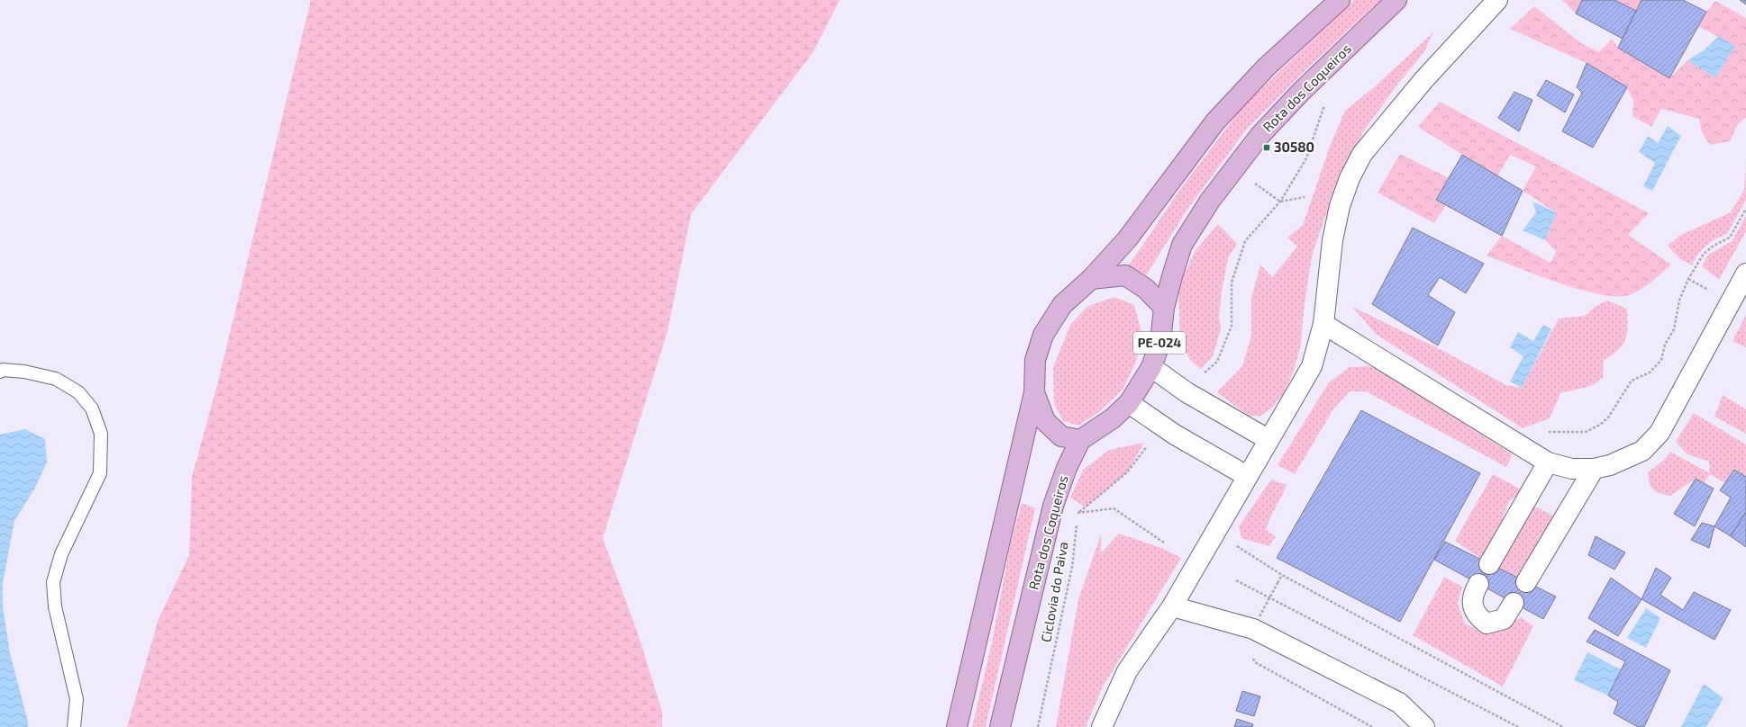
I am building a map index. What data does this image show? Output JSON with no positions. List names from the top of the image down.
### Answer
{
  "streets": {
    "main road": ["Rota dos Coqueiros", "PE-024"],
    "path": ["Ciclovia do Paiva"]
  },
  "places": {
    "transit": ["30580"]
  }
}
